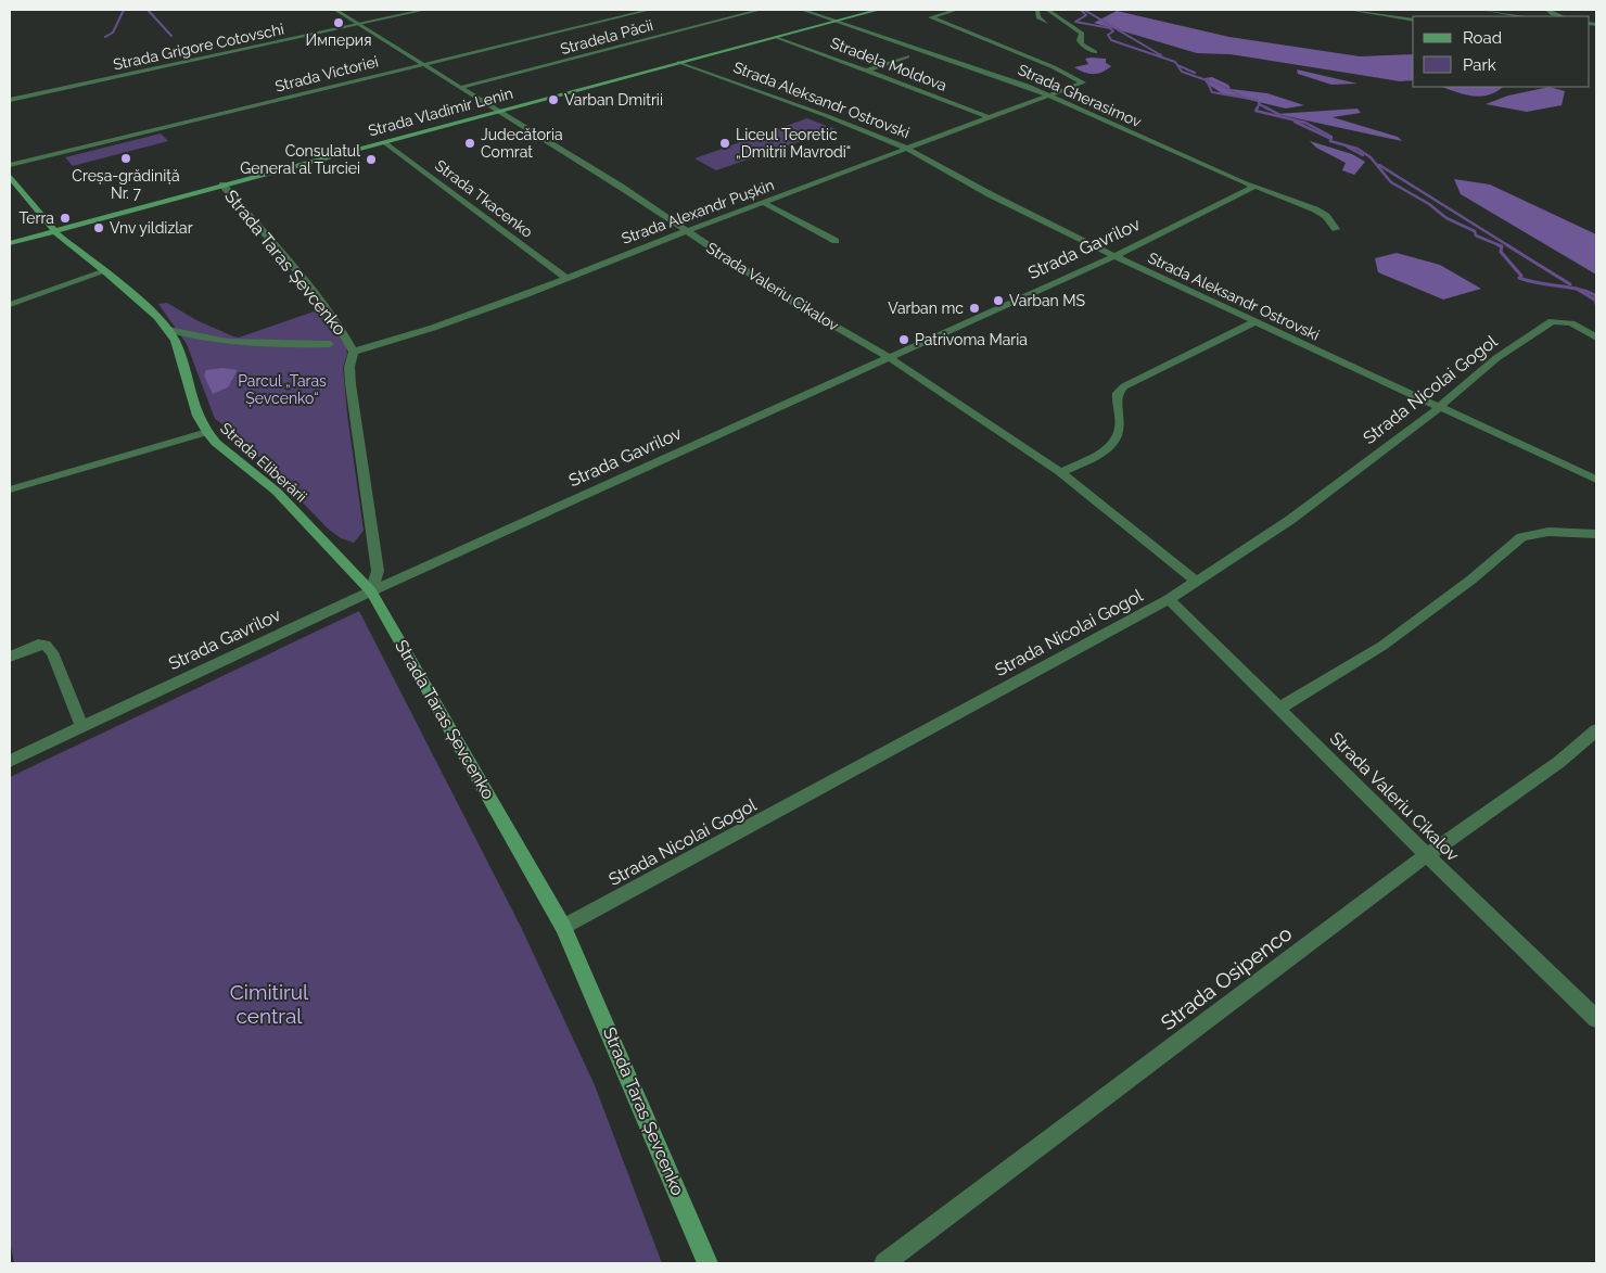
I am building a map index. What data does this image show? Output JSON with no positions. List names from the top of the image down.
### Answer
{
  "streets": {
    "main road": ["Strada Vladimir Lenin", "Strada Taras Șevcenko", "Strada Eliberării"],
    "street": [
      "Stradela Păcii",
      "Strada Grigore Cotovschi",
      "Stradela Moldova",
      "Strada Victoriei",
      "Strada Gherasimov",
      "Strada Aleksandr Ostrovski",
      "Strada Tkacenko",
      "Strada Alexandr Pușkin",
      "Strada Gavrilov",
      "Strada Valeriu Cikalov",
      "Strada Nicolai Gogol",
      "Strada Osipenco"
    ]
  },
  "crossings": [
    ["Stradela Păcii", "Strada Valeriu Cikalov"],
    ["Strada Grigore Cotovschi", "Strada Valeriu Cikalov"],
    ["Stradela Moldova", "Strada Vladimir Lenin"],
    ["Stradela Moldova", "Strada Alexandr Pușkin"],
    ["Strada Victoriei", "Strada Valeriu Cikalov"],
    ["Strada Gherasimov", "Strada Vladimir Lenin"],
    ["Strada Gherasimov", "Strada Alexandr Pușkin"],
    ["Strada Gherasimov", "Strada Gavrilov"],
    ["Strada Aleksandr Ostrovski", "Strada Vladimir Lenin"],
    ["Strada Aleksandr Ostrovski", "Strada Alexandr Pușkin"],
    ["Strada Aleksandr Ostrovski", "Strada Gavrilov"],
    ["Strada Aleksandr Ostrovski", "Strada Nicolai Gogol"],
    ["Strada Vladimir Lenin", "Strada Tkacenko"],
    ["Strada Vladimir Lenin", "Strada Taras Șevcenko"],
    ["Strada Vladimir Lenin", "Strada Valeriu Cikalov"],
    ["Strada Vladimir Lenin", "Strada Eliberării"],
    ["Strada Tkacenko", "Strada Alexandr Pușkin"],
    ["Strada Alexandr Pușkin", "Strada Taras Șevcenko"],
    ["Strada Alexandr Pușkin", "Strada Valeriu Cikalov"],
    ["Strada Gavrilov", "Strada Taras Șevcenko"],
    ["Strada Gavrilov", "Strada Valeriu Cikalov"],
    ["Strada Gavrilov", "Strada Eliberării"],
    ["Strada Taras Șevcenko", "Strada Nicolai Gogol"],
    ["Strada Taras Șevcenko", "Strada Eliberării"],
    ["Strada Valeriu Cikalov", "Strada Nicolai Gogol"],
    ["Strada Valeriu Cikalov", "Strada Osipenco"]
  ],
  "parks": ["Parcul „Taras Șevcenko“", "Cimitirul central"],
  "places": [
    "Империя",
    "Varban Dmitrii",
    "Judecătoria Comrat",
    "Liceul Teoretic „Dmitrii Mavrodi“",
    "Creșa-grădiniță Nr. 7",
    "Consulatul General al Turciei",
    "Terra",
    "Vnv yildizlar",
    "Varban MS",
    "Varban mc",
    "Patrivoma Maria"
  ],
  "legend": ["Road", "Park"]
}
